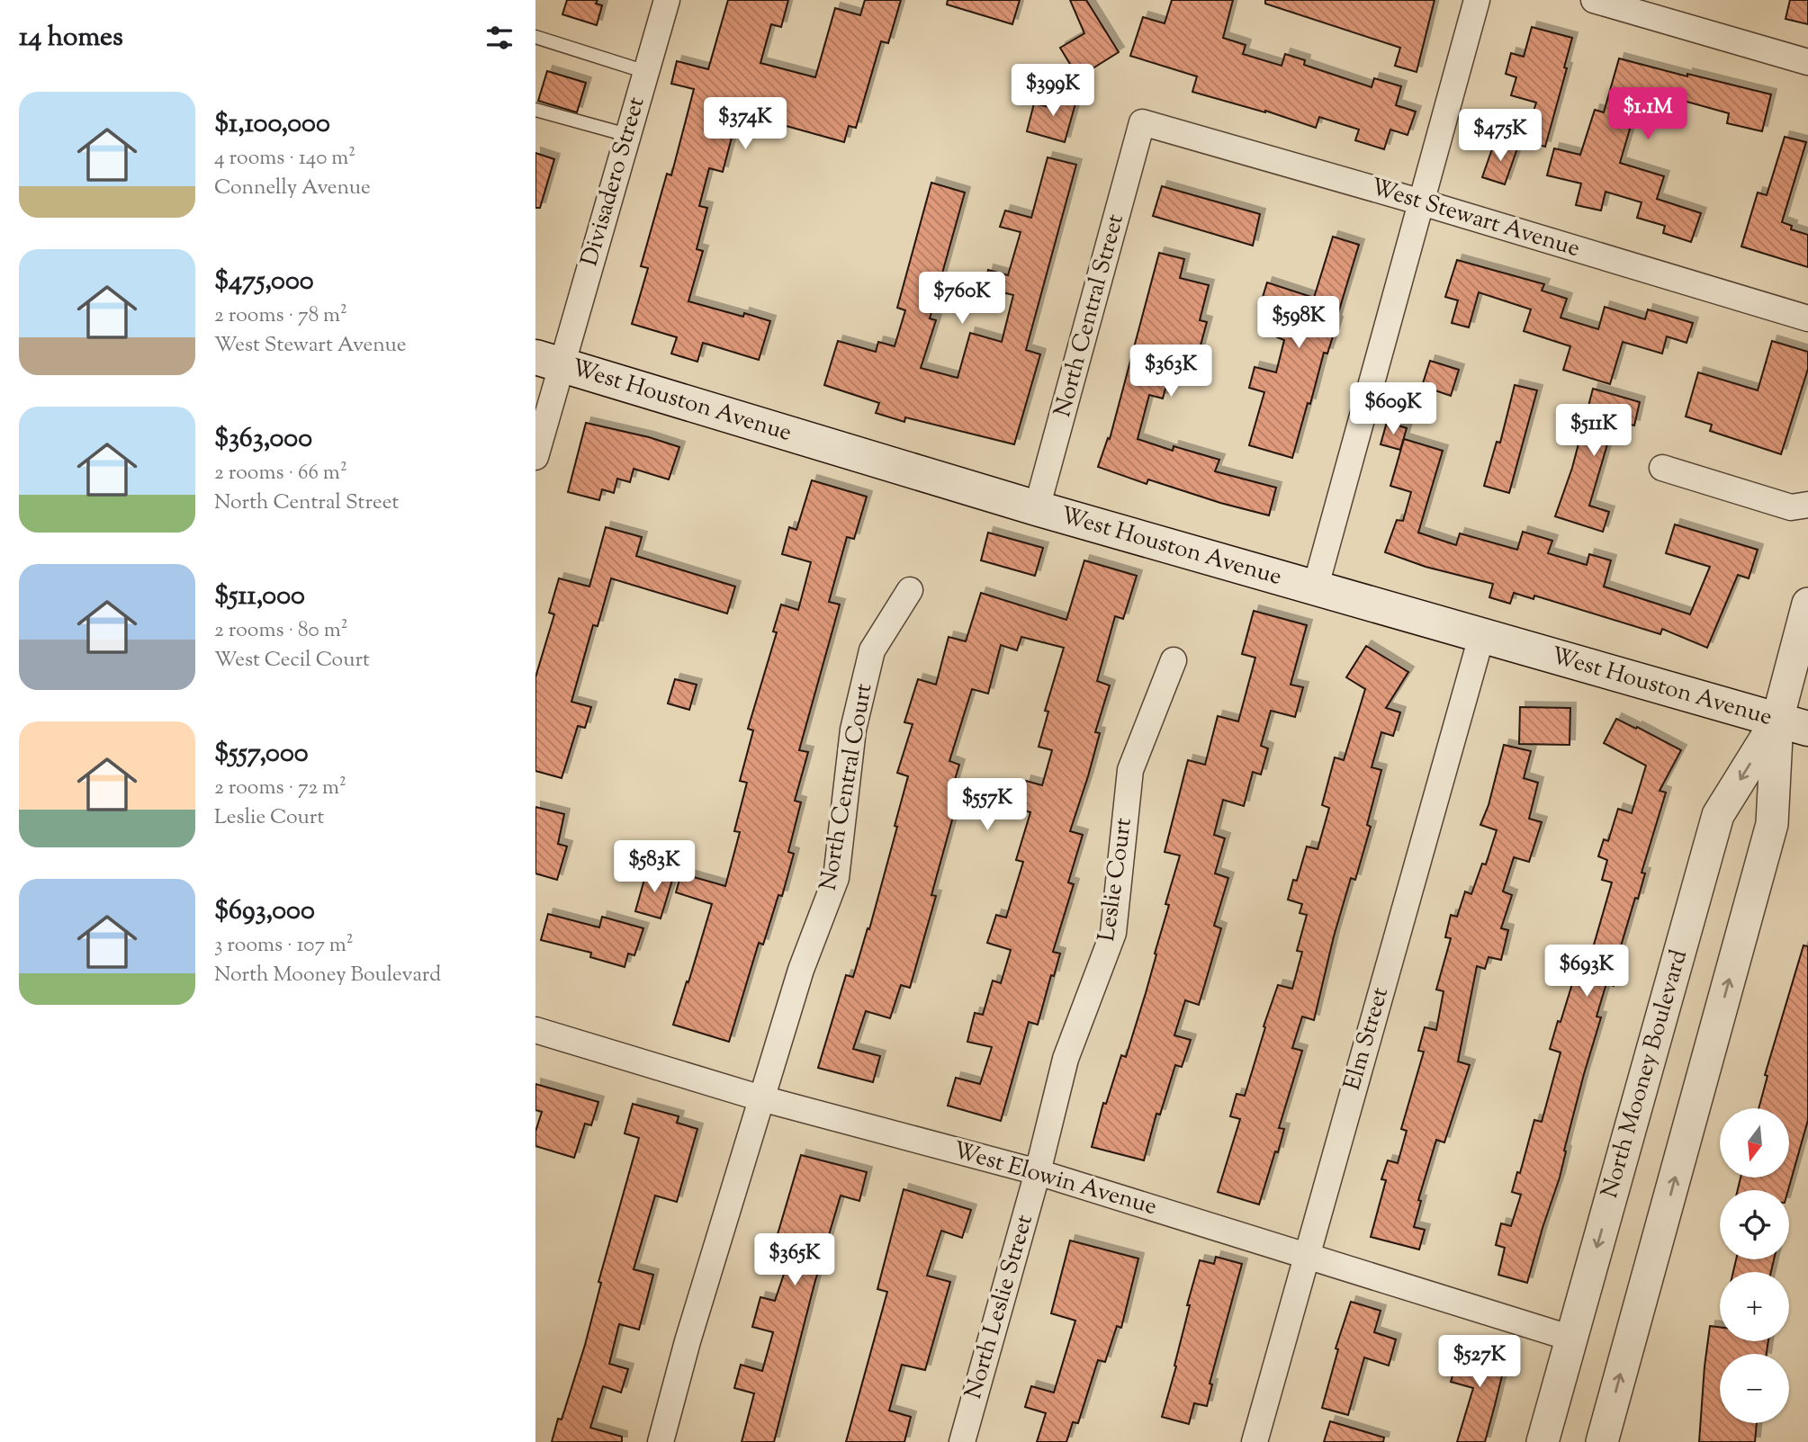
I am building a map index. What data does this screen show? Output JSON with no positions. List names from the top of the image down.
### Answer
{
  "streets": {
    "main road": ["West Houston Avenue"],
    "street": [
      "Divisadero Street",
      "West Stewart Avenue",
      "North Central Street",
      "North Central Court",
      "Leslie Court",
      "Elm Street",
      "North Mooney Boulevard",
      "West Elowin Avenue",
      "North Leslie Street"
    ]
  },
  "crossings": [
    ["Divisadero Street", "West Houston Avenue"],
    ["West Stewart Avenue", "North Central Street"],
    ["North Central Street", "West Houston Avenue"],
    ["West Houston Avenue", "Elm Street"],
    ["West Houston Avenue", "North Mooney Boulevard"],
    ["North Central Court", "West Elowin Avenue"],
    ["Leslie Court", "West Elowin Avenue"],
    ["Leslie Court", "North Leslie Street"],
    ["Elm Street", "West Elowin Avenue"],
    ["North Mooney Boulevard", "West Elowin Avenue"],
    ["West Elowin Avenue", "North Leslie Street"]
  ],
  "north": "bottom",
  "page": {
    "heading": "14 homes",
    "price": [
      "$399K",
      "$1.1M",
      "$374K",
      "$475K",
      "$760K",
      "$598K",
      "$363K",
      "$609K",
      "$511K",
      "$557K",
      "$583K",
      "$693K",
      "$365K",
      "$527K"
    ],
    "list": [
      {
        "name": "$1,100,000",
        "note": "4 rooms · 140 m² · Connelly Avenue"
      },
      {
        "name": "$475,000",
        "note": "2 rooms · 78 m² · West Stewart Avenue"
      },
      {
        "name": "$363,000",
        "note": "2 rooms · 66 m² · North Central Street"
      },
      {
        "name": "$511,000",
        "note": "2 rooms · 80 m² · West Cecil Court"
      },
      {
        "name": "$557,000",
        "note": "2 rooms · 72 m² · Leslie Court"
      },
      {
        "name": "$693,000",
        "note": "3 rooms · 107 m² · North Mooney Boulevard"
      }
    ],
    "map_buttons": ["+", "−"]
  }
}
